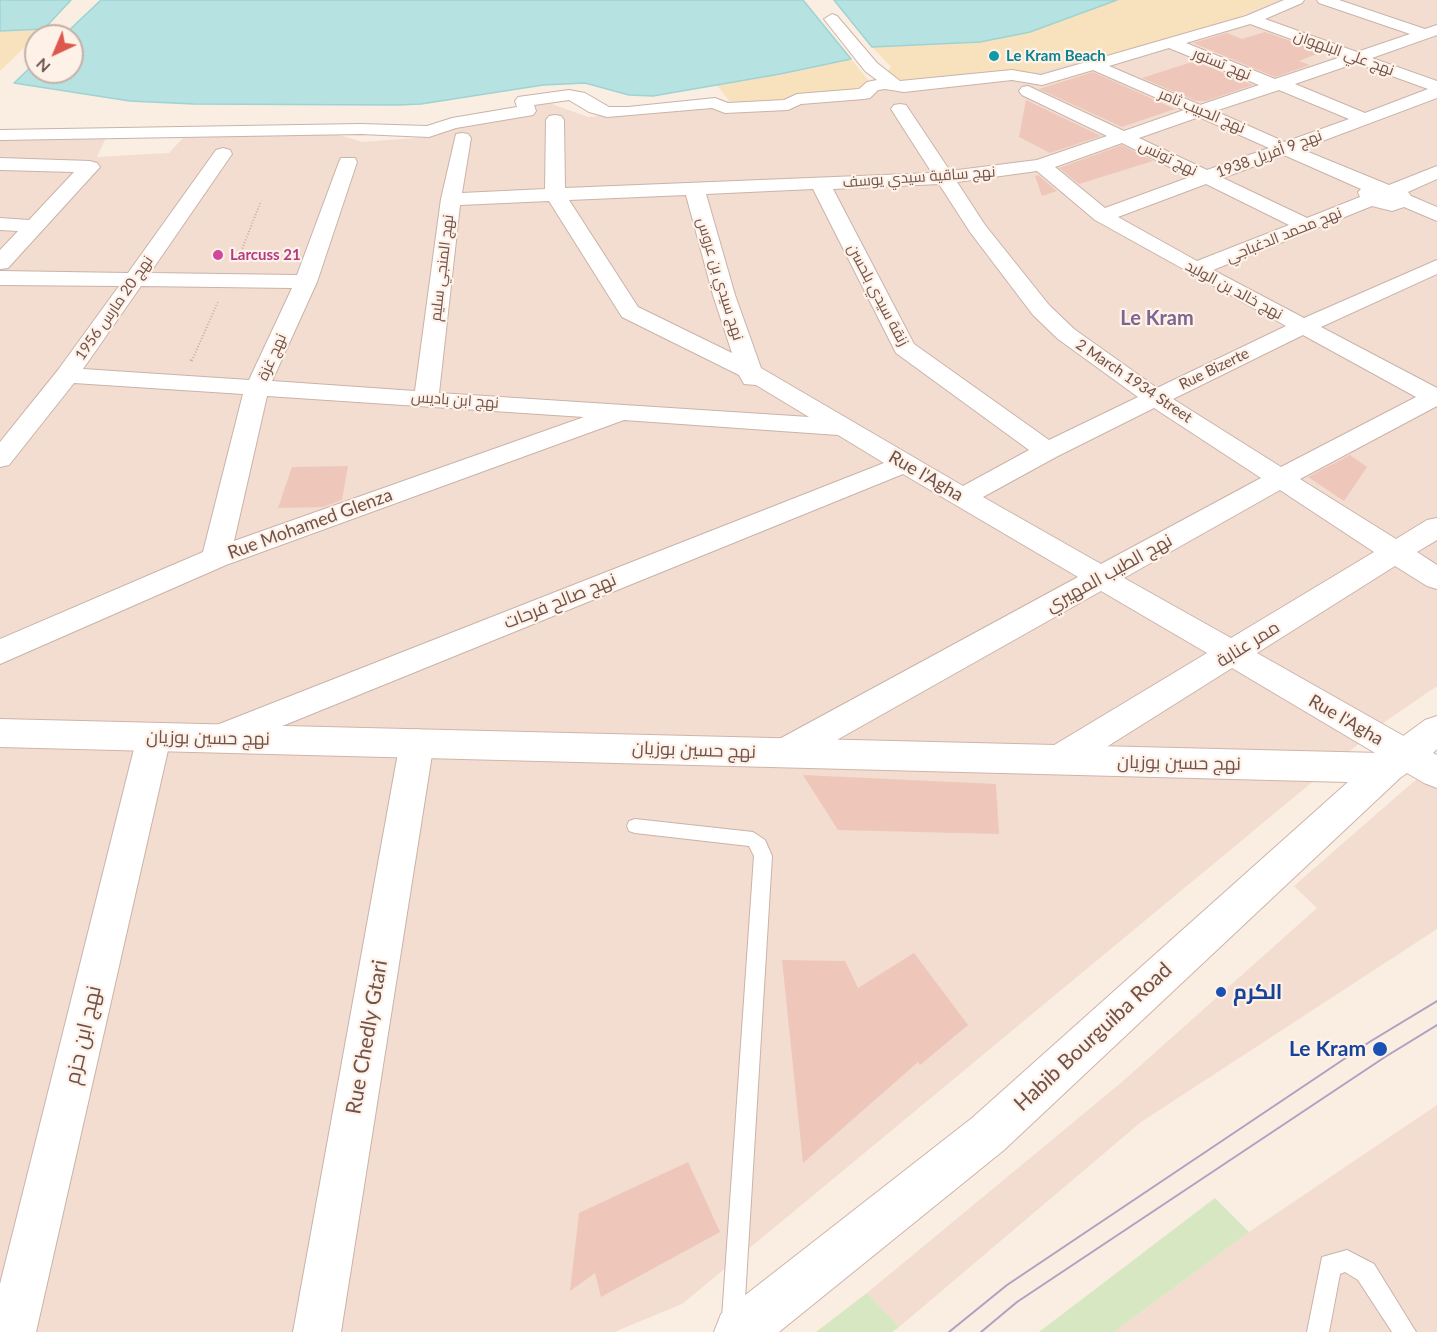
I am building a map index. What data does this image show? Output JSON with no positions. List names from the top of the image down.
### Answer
{
  "streets": {
    "street": [
      "نهج علي البلهوان",
      "نهج تستور",
      "نهج الحبيب ثامر",
      "نهج 9 أفريل 1938",
      "نهج تونس",
      "نهج ساقية سيدي يوسف",
      "نهج محمد الدغباجي",
      "نهج المنجي سليم",
      "نهج سيدي بن عروس",
      "نهج خالد بن الوليد",
      "زنقة سيدي بلحسن",
      "نهج 20 مارس 1956",
      "نهج غزة",
      "Rue Bizerte",
      "2 March 1934 Street",
      "نهج ابن باديس",
      "Rue l'Agha",
      "Rue Mohamed Glenza",
      "نهج الطيب المهيري",
      "نهج صالح فرحات",
      "ممر عنابة",
      "نهج حسين بوزيان",
      "نهج ابن حزم",
      "Rue Chedly Gtari",
      "Habib Bourguiba Road"
    ]
  },
  "crossings": [
    ["نهج علي البلهوان", "نهج ساقية سيدي يوسف"],
    ["نهج تستور", "نهج 9 أفريل 1938"],
    ["نهج تستور", "نهج ساقية سيدي يوسف"],
    ["نهج الحبيب ثامر", "نهج 9 أفريل 1938"],
    ["نهج الحبيب ثامر", "نهج ساقية سيدي يوسف"],
    ["نهج الحبيب ثامر", "نهج محمد الدغباجي"],
    ["نهج 9 أفريل 1938", "نهج تونس"],
    ["نهج 9 أفريل 1938", "نهج خالد بن الوليد"],
    ["نهج تونس", "نهج ساقية سيدي يوسف"],
    ["نهج تونس", "نهج محمد الدغباجي"],
    ["نهج ساقية سيدي يوسف", "نهج المنجي سليم"],
    ["نهج ساقية سيدي يوسف", "نهج سيدي بن عروس"],
    ["نهج ساقية سيدي يوسف", "نهج خالد بن الوليد"],
    ["نهج ساقية سيدي يوسف", "زنقة سيدي بلحسن"],
    ["نهج ساقية سيدي يوسف", "2 March 1934 Street"],
    ["نهج ساقية سيدي يوسف", "Rue l'Agha"],
    ["نهج محمد الدغباجي", "نهج خالد بن الوليد"],
    ["نهج المنجي سليم", "نهج ابن باديس"],
    ["نهج سيدي بن عروس", "نهج ابن باديس"],
    ["نهج سيدي بن عروس", "Rue l'Agha"],
    ["نهج خالد بن الوليد", "Rue Bizerte"],
    ["نهج خالد بن الوليد", "نهج الطيب المهيري"],
    ["زنقة سيدي بلحسن", "Rue Bizerte"],
    ["نهج 20 مارس 1956", "نهج ابن باديس"],
    ["نهج غزة", "نهج ابن باديس"],
    ["نهج غزة", "Rue Mohamed Glenza"],
    ["Rue Bizerte", "2 March 1934 Street"],
    ["Rue Bizerte", "Rue l'Agha"],
    ["2 March 1934 Street", "نهج الطيب المهيري"],
    ["2 March 1934 Street", "ممر عنابة"],
    ["نهج ابن باديس", "Rue l'Agha"],
    ["نهج ابن باديس", "Rue Mohamed Glenza"],
    ["Rue l'Agha", "نهج الطيب المهيري"],
    ["Rue l'Agha", "نهج صالح فرحات"],
    ["Rue l'Agha", "ممر عنابة"],
    ["Rue l'Agha", "نهج حسين بوزيان"],
    ["Rue l'Agha", "Habib Bourguiba Road"],
    ["نهج الطيب المهيري", "نهج حسين بوزيان"],
    ["نهج صالح فرحات", "نهج حسين بوزيان"],
    ["ممر عنابة", "نهج حسين بوزيان"],
    ["نهج حسين بوزيان", "نهج ابن حزم"],
    ["نهج حسين بوزيان", "Rue Chedly Gtari"],
    ["نهج حسين بوزيان", "Habib Bourguiba Road"]
  ],
  "districts": ["Le Kram"],
  "places": [
    "Le Kram Beach",
    "Larcuss 21",
    "الكرم",
    "Le Kram"
  ],
  "north": "bottom left"
}
